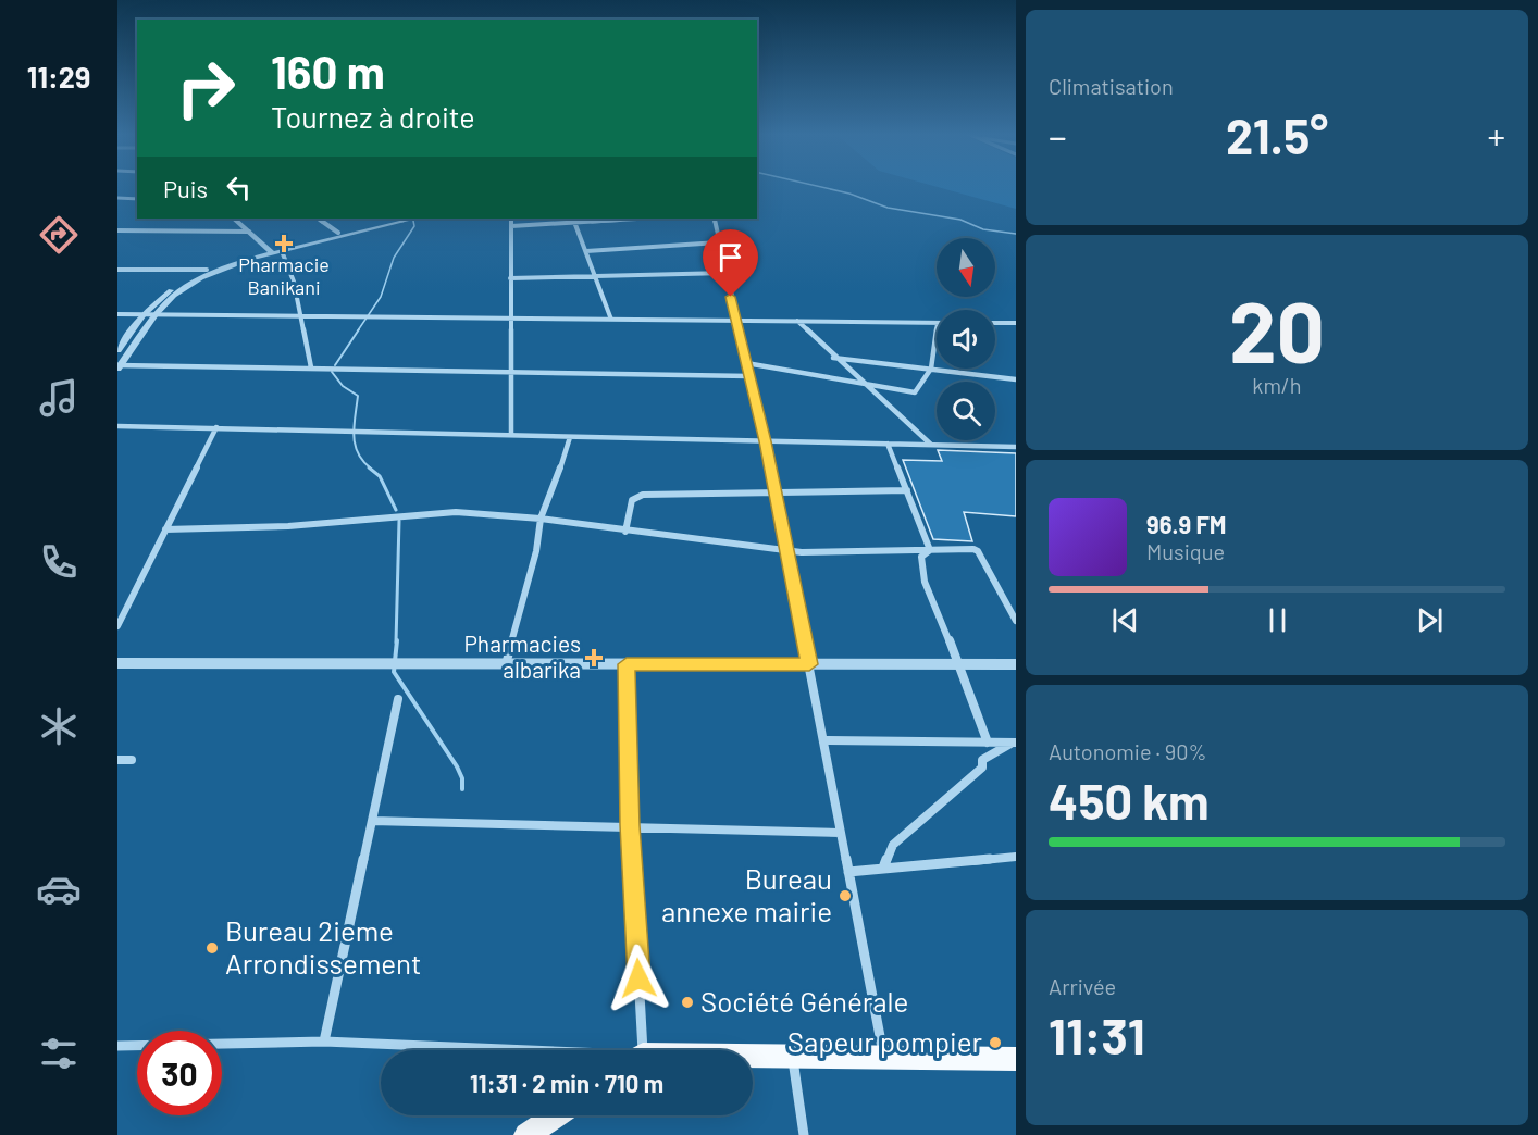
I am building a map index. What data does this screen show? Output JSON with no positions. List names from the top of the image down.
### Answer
{
  "places": {
    "health": ["Pharmacie Banikani", "Pharmacies albarika"],
    "other": [
      "Bureau annexe mairie",
      "Bureau 2ieme Arrondissement",
      "Société Générale",
      "Sapeur pompier"
    ]
  },
  "north": "bottom",
  "page": {
    "tabs": "11:29",
    "tile": [
      "Climatisation",
      ["20", "km/h"],
      ["Autonomie · 90%", "450 km"],
      ["Arrivée", "11:31"]
    ],
    "turn": ["160 m", "Tournez à droite"],
    "heat": ["−", "21.5°", "+"],
    "then": "Puis",
    "song": ["96.9 FM", "Musique"],
    "limit": "30",
    "trip": "11:31 · 2 min · 710 m"
  }
}
